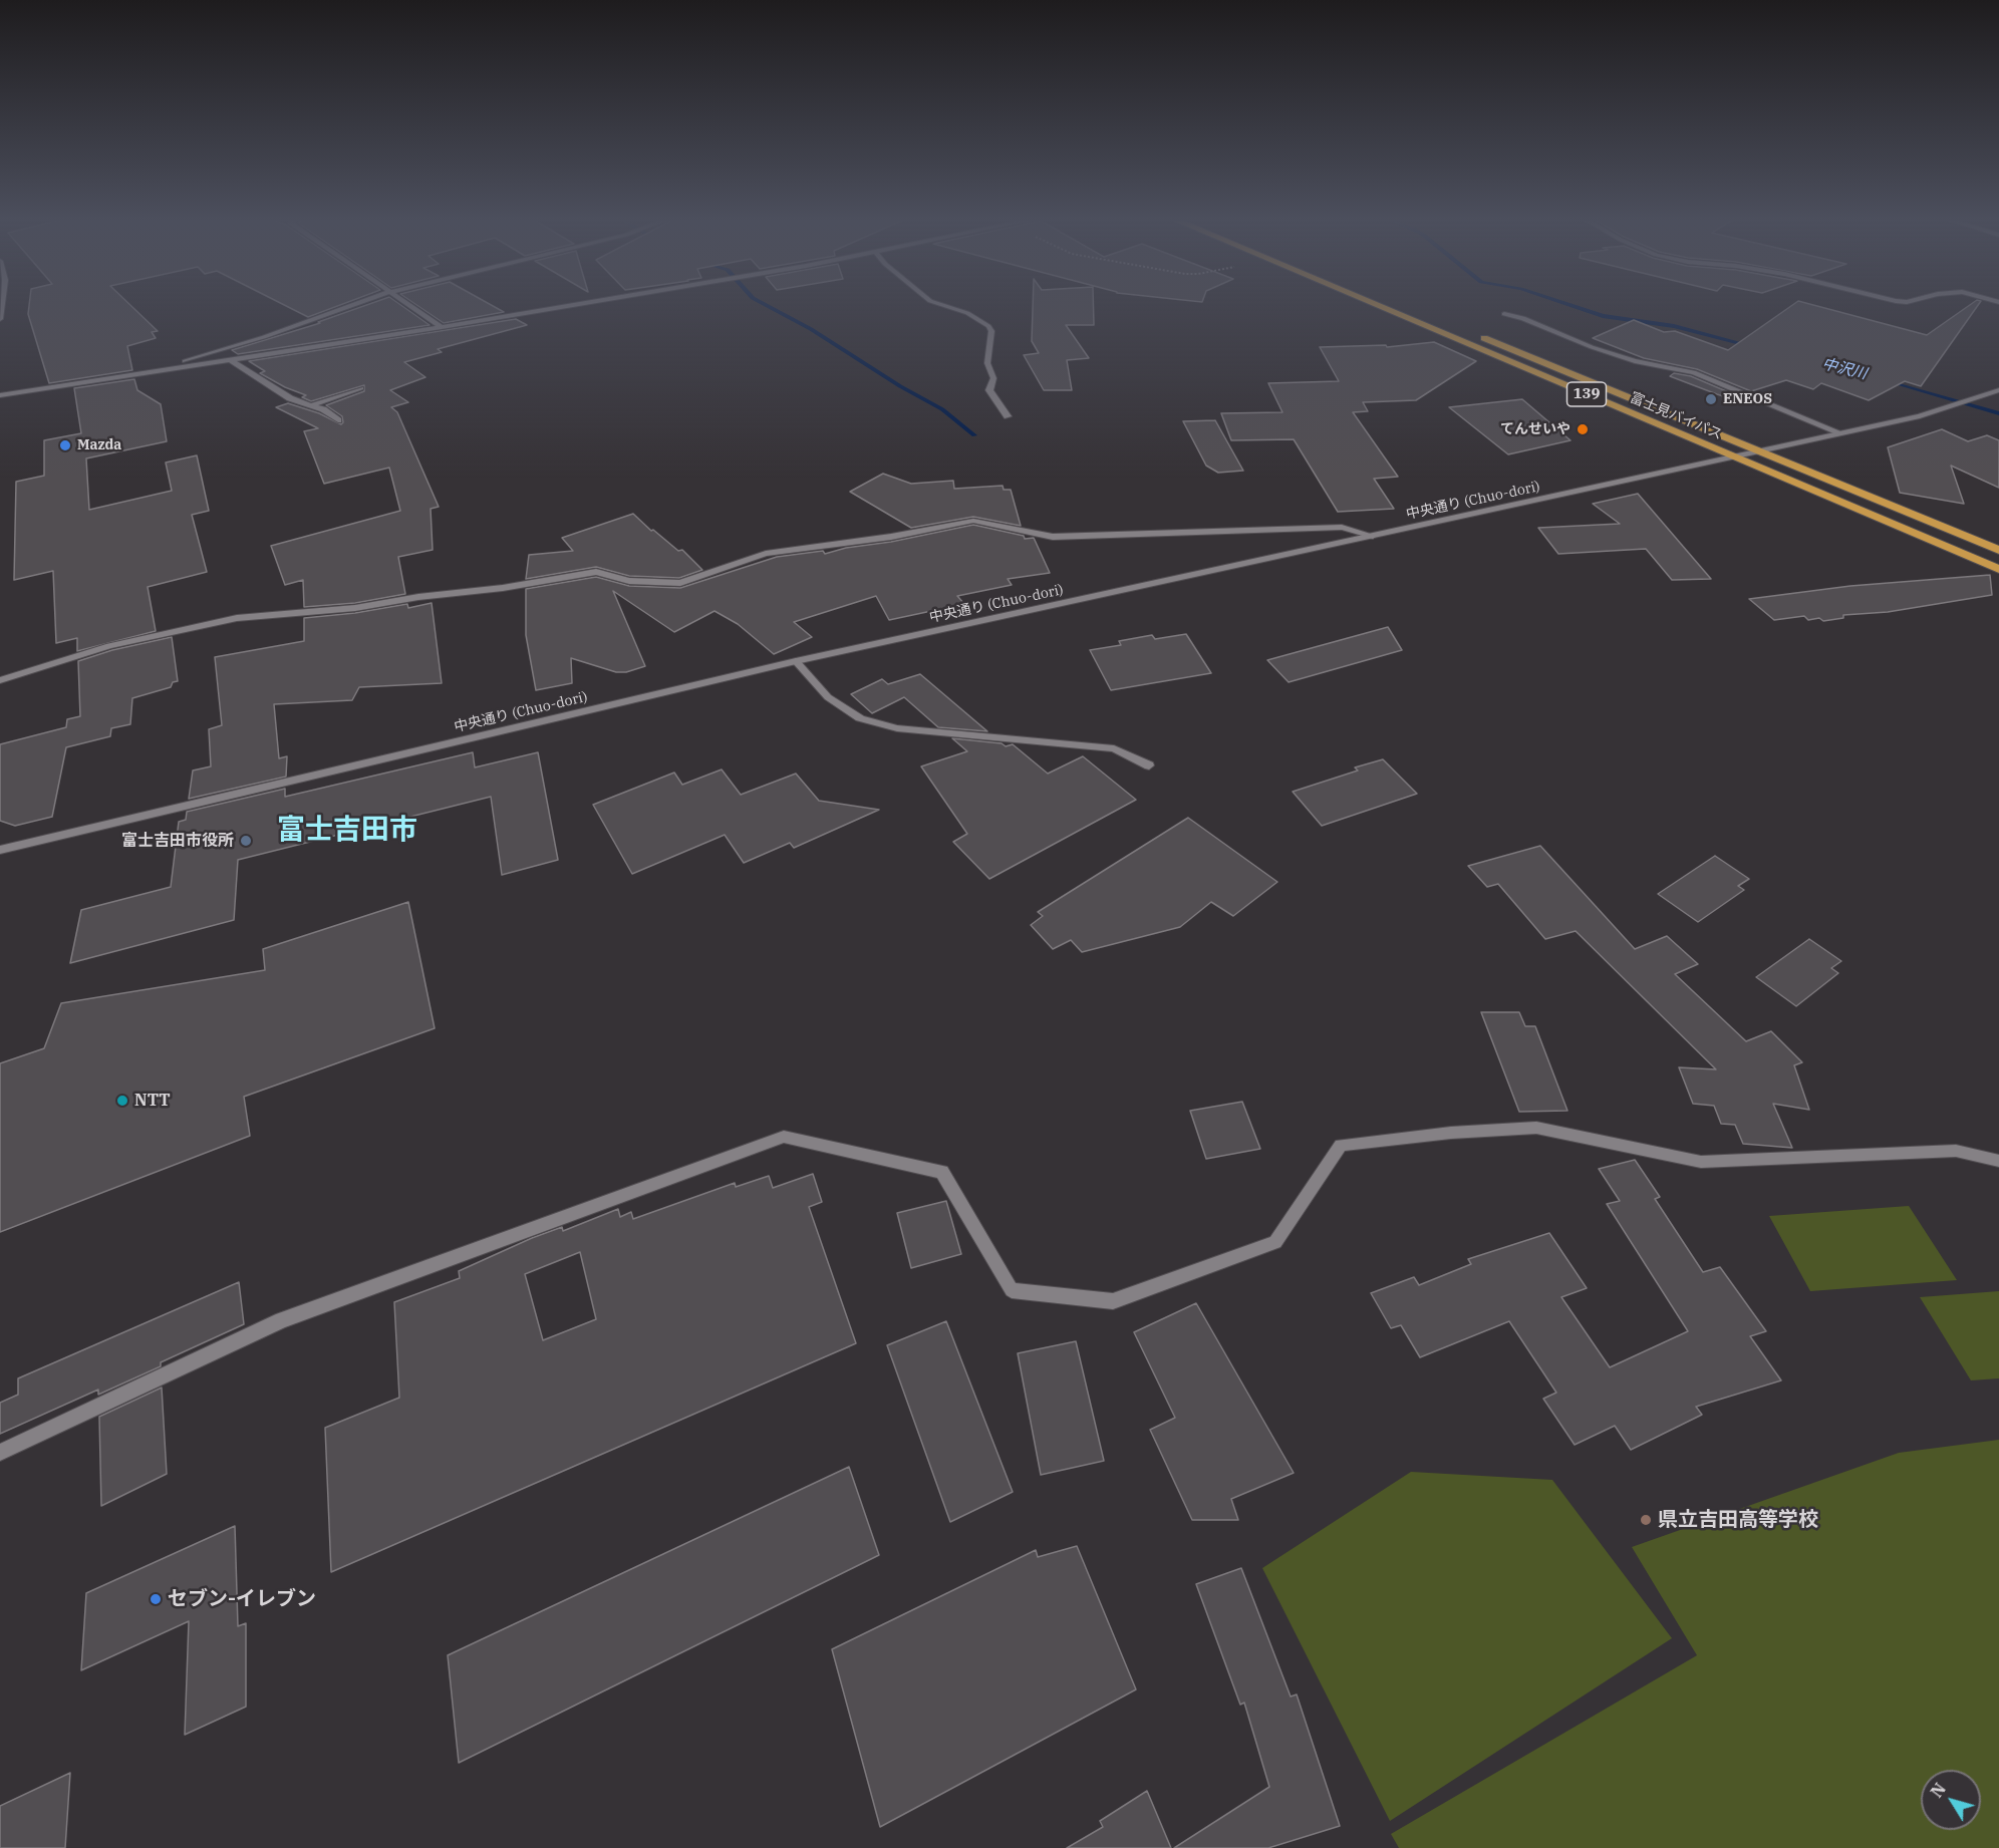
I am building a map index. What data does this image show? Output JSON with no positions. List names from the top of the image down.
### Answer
{
  "streets": {
    "highway": ["139", "富士見バイパス"],
    "street": ["中央通り (Chuo-dori)"]
  },
  "crossings": [
    ["富士見バイパス", "中央通り (Chuo-dori)"]
  ],
  "districts": ["富士吉田市"],
  "water": ["中沢川"],
  "places": [
    "ENEOS",
    "てんせいや",
    "Mazda",
    "富士吉田市役所",
    "NTT",
    "県立吉田高等学校",
    "セブン-イレブン"
  ],
  "north": "top left"
}
